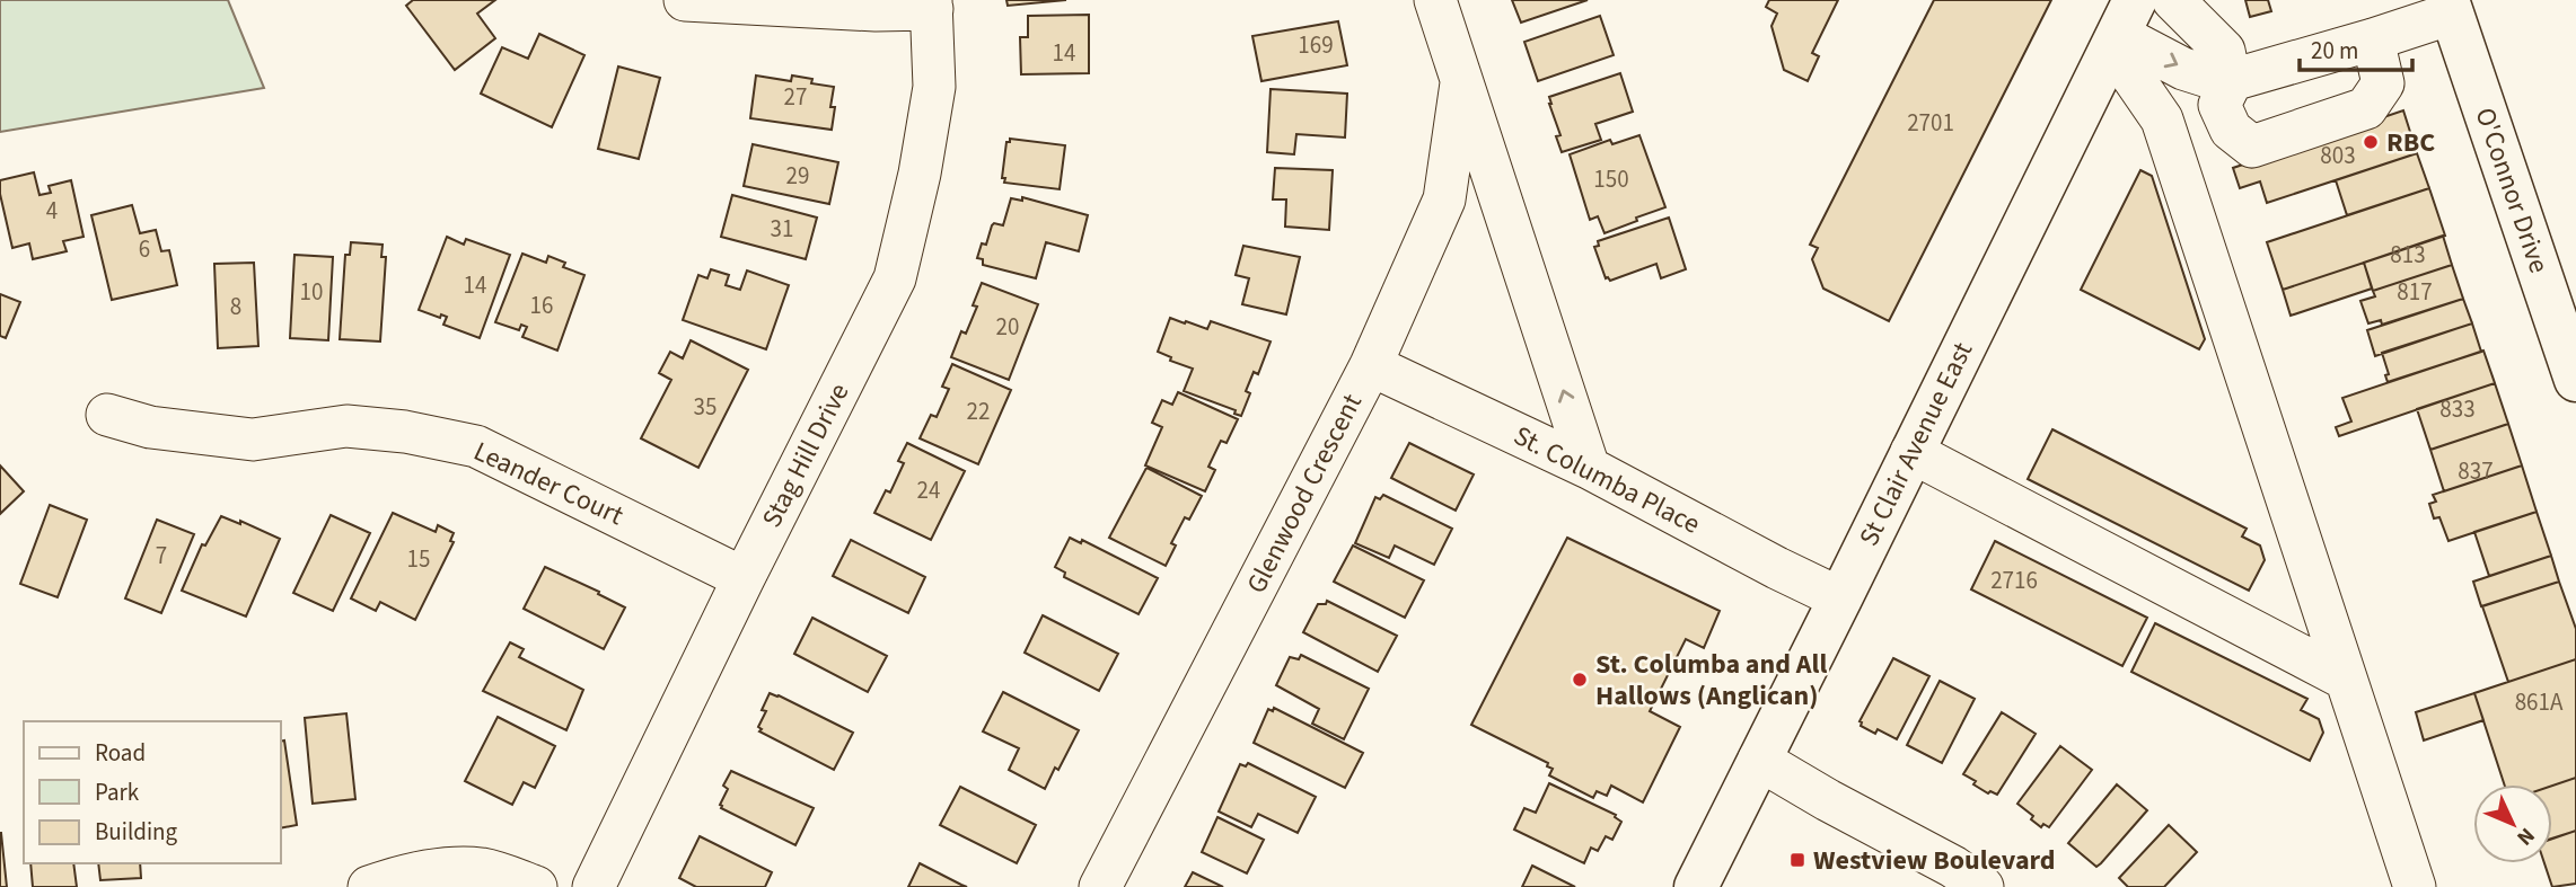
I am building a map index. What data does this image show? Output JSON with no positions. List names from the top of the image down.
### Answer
{
  "streets": {
    "main road": ["O'Connor Drive", "St Clair Avenue East"],
    "street": [
      "Stag Hill Drive",
      "St. Columba Place",
      "Leander Court",
      "Glenwood Crescent"
    ]
  },
  "crossings": [
    ["St Clair Avenue East", "St. Columba Place"],
    ["Stag Hill Drive", "Leander Court"],
    ["St. Columba Place", "Glenwood Crescent"]
  ],
  "places": {
    "other": ["RBC", "St. Columba and All Hallows (Anglican)"],
    "transit": ["Westview Boulevard"]
  },
  "house_numbers": [
    "169",
    "14",
    "27",
    "2701",
    "803",
    "29",
    "150",
    "4",
    "31",
    "6",
    "813",
    "14",
    "10",
    "817",
    "16",
    "8",
    "20",
    "35",
    "833",
    "22",
    "837",
    "24",
    "7",
    "15",
    "2716",
    "861A"
  ],
  "legend": ["Road", "Park", "Building"],
  "scale_bar": "20 m",
  "north": "bottom right"
}
